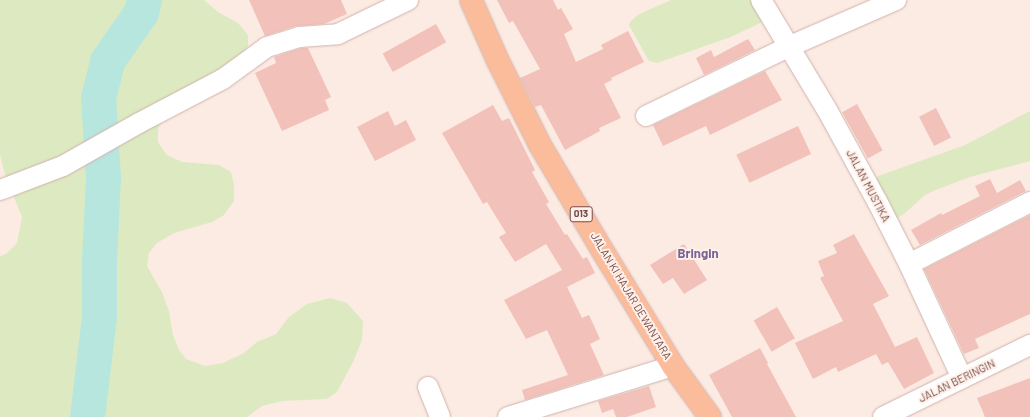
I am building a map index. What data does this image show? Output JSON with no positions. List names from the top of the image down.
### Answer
{
  "streets": {
    "main road": ["013", "JALAN KI HAJAR DEWANTARA"],
    "street": ["JALAN MUSTIKA", "JALAN BERINGIN"]
  },
  "crossings": [
    ["JALAN MUSTIKA", "JALAN BERINGIN"]
  ],
  "districts": ["Bringin"]
}
